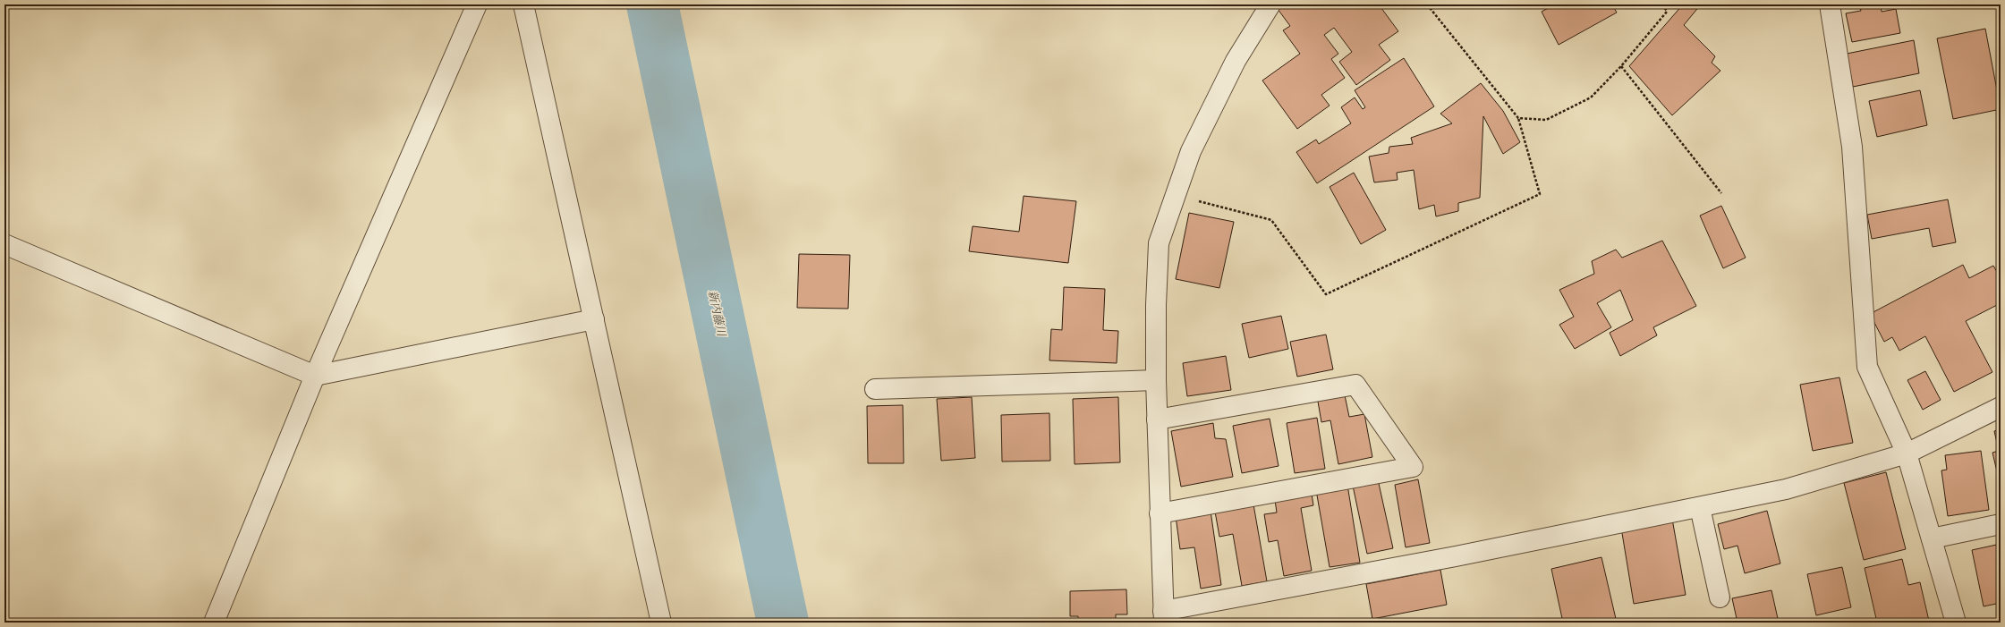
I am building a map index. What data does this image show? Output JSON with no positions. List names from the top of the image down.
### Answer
{
  "water": ["新内藤川"]
}
